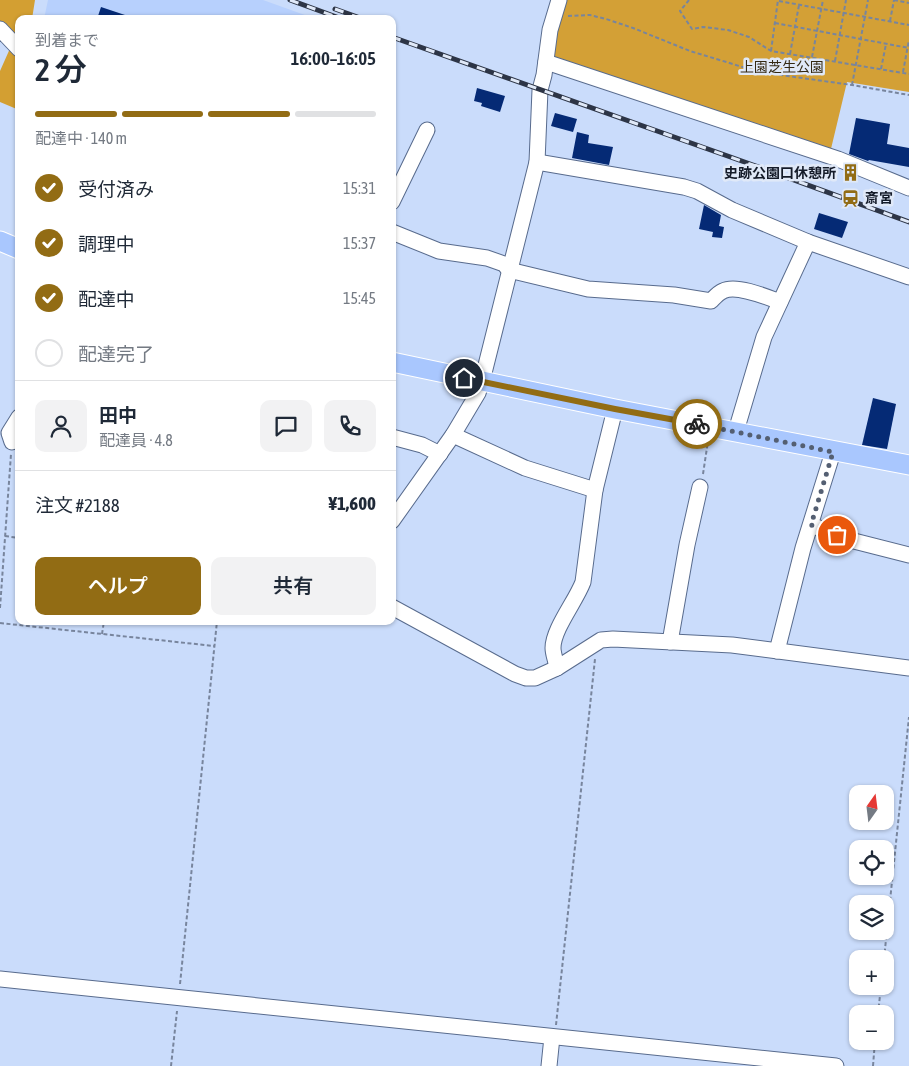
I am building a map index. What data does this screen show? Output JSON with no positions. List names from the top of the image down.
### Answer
{
  "parks": ["上園芝生公園"],
  "places": {
    "building": ["史跡公園口休憩所"],
    "station": ["斎宮"]
  },
  "north": "top",
  "page": {
    "heading": ["2 分", "到着まで", "16:00–16:05"],
    "panel": [
      "田中",
      "配達員 · 4.8",
      "注文 #2188",
      "¥1,600"
    ],
    "bar": "配達中 · 140 m",
    "list": [
      ["受付済み", "15:31"],
      ["調理中", "15:37"],
      ["配達中", "15:45"],
      "配達完了"
    ],
    "buttons": ["ヘルプ", "共有"],
    "map_buttons": ["+", "−"]
  }
}
